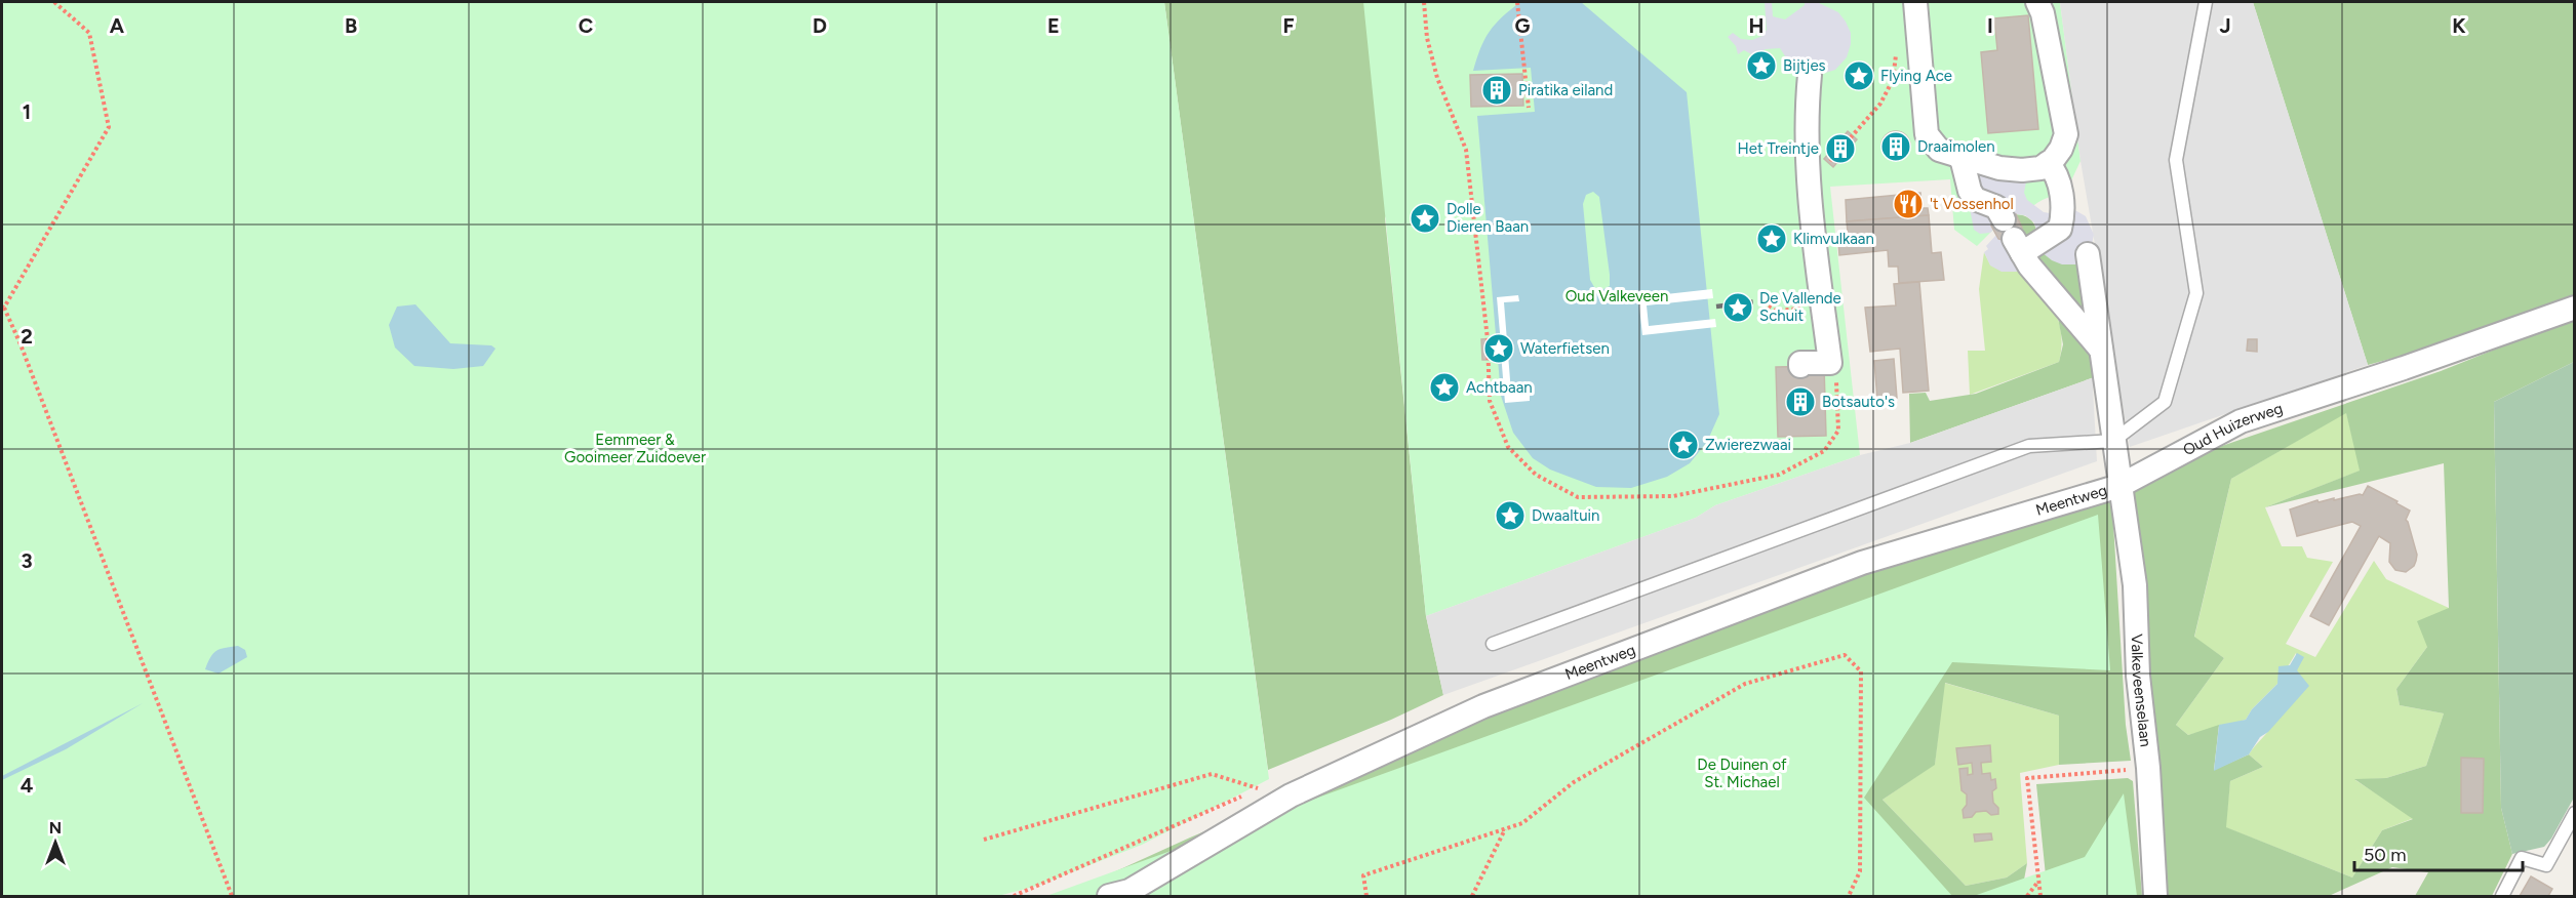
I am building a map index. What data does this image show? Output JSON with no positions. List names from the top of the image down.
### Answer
{
  "streets": {
    "street": ["Oud Huizerweg", "Meentweg", "Valkeveenselaan"]
  },
  "crossings": [
    ["Oud Huizerweg", "Meentweg"],
    ["Oud Huizerweg", "Valkeveenselaan"],
    ["Meentweg", "Valkeveenselaan"]
  ],
  "parks": ["Oud Valkeveen", "Eemmeer & Gooimeer Zuidoever", "De Duinen of St. Michael"],
  "places": {
    "place": [
      "Bijtjes",
      "Flying Ace",
      "Dolle Dieren Baan",
      "Klimvulkaan",
      "De Vallende Schuit",
      "Waterfietsen",
      "Achtbaan",
      "Zwierezwaai",
      "Dwaaltuin"
    ],
    "building": [
      "Piratika eiland",
      "Draaimolen",
      "Het Treintje",
      "Botsauto's"
    ],
    "restaurant": ["'t Vossenhol"]
  },
  "scale_bar": "50 m",
  "north": "top",
  "grid": {
    "columns": [
      "A",
      "B",
      "C",
      "D",
      "E",
      "F",
      "G",
      "H",
      "I",
      "J",
      "K"
    ],
    "rows": [
      "1",
      "2",
      "3",
      "4"
    ]
  }
}
